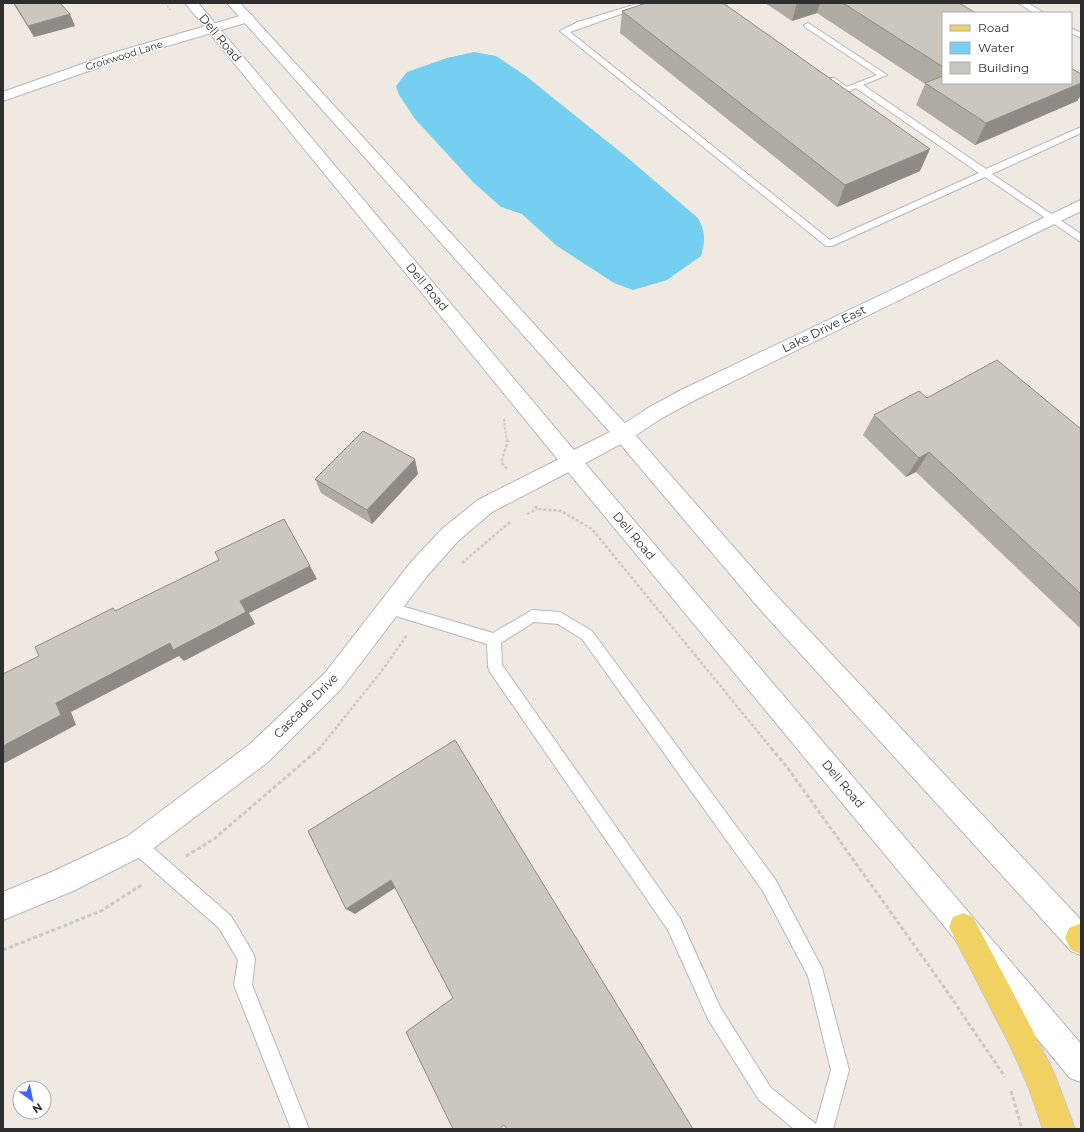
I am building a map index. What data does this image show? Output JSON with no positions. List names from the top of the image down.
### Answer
{
  "streets": {
    "main road": [
      "Dell Road",
      "Croixwood Lane",
      "Lake Drive East",
      "Cascade Drive"
    ]
  },
  "crossings": [
    ["Dell Road", "Croixwood Lane"],
    ["Dell Road", "Lake Drive East"],
    ["Dell Road", "Cascade Drive"],
    ["Lake Drive East", "Cascade Drive"]
  ],
  "legend": ["Road", "Water", "Building"],
  "north": "bottom right"
}
